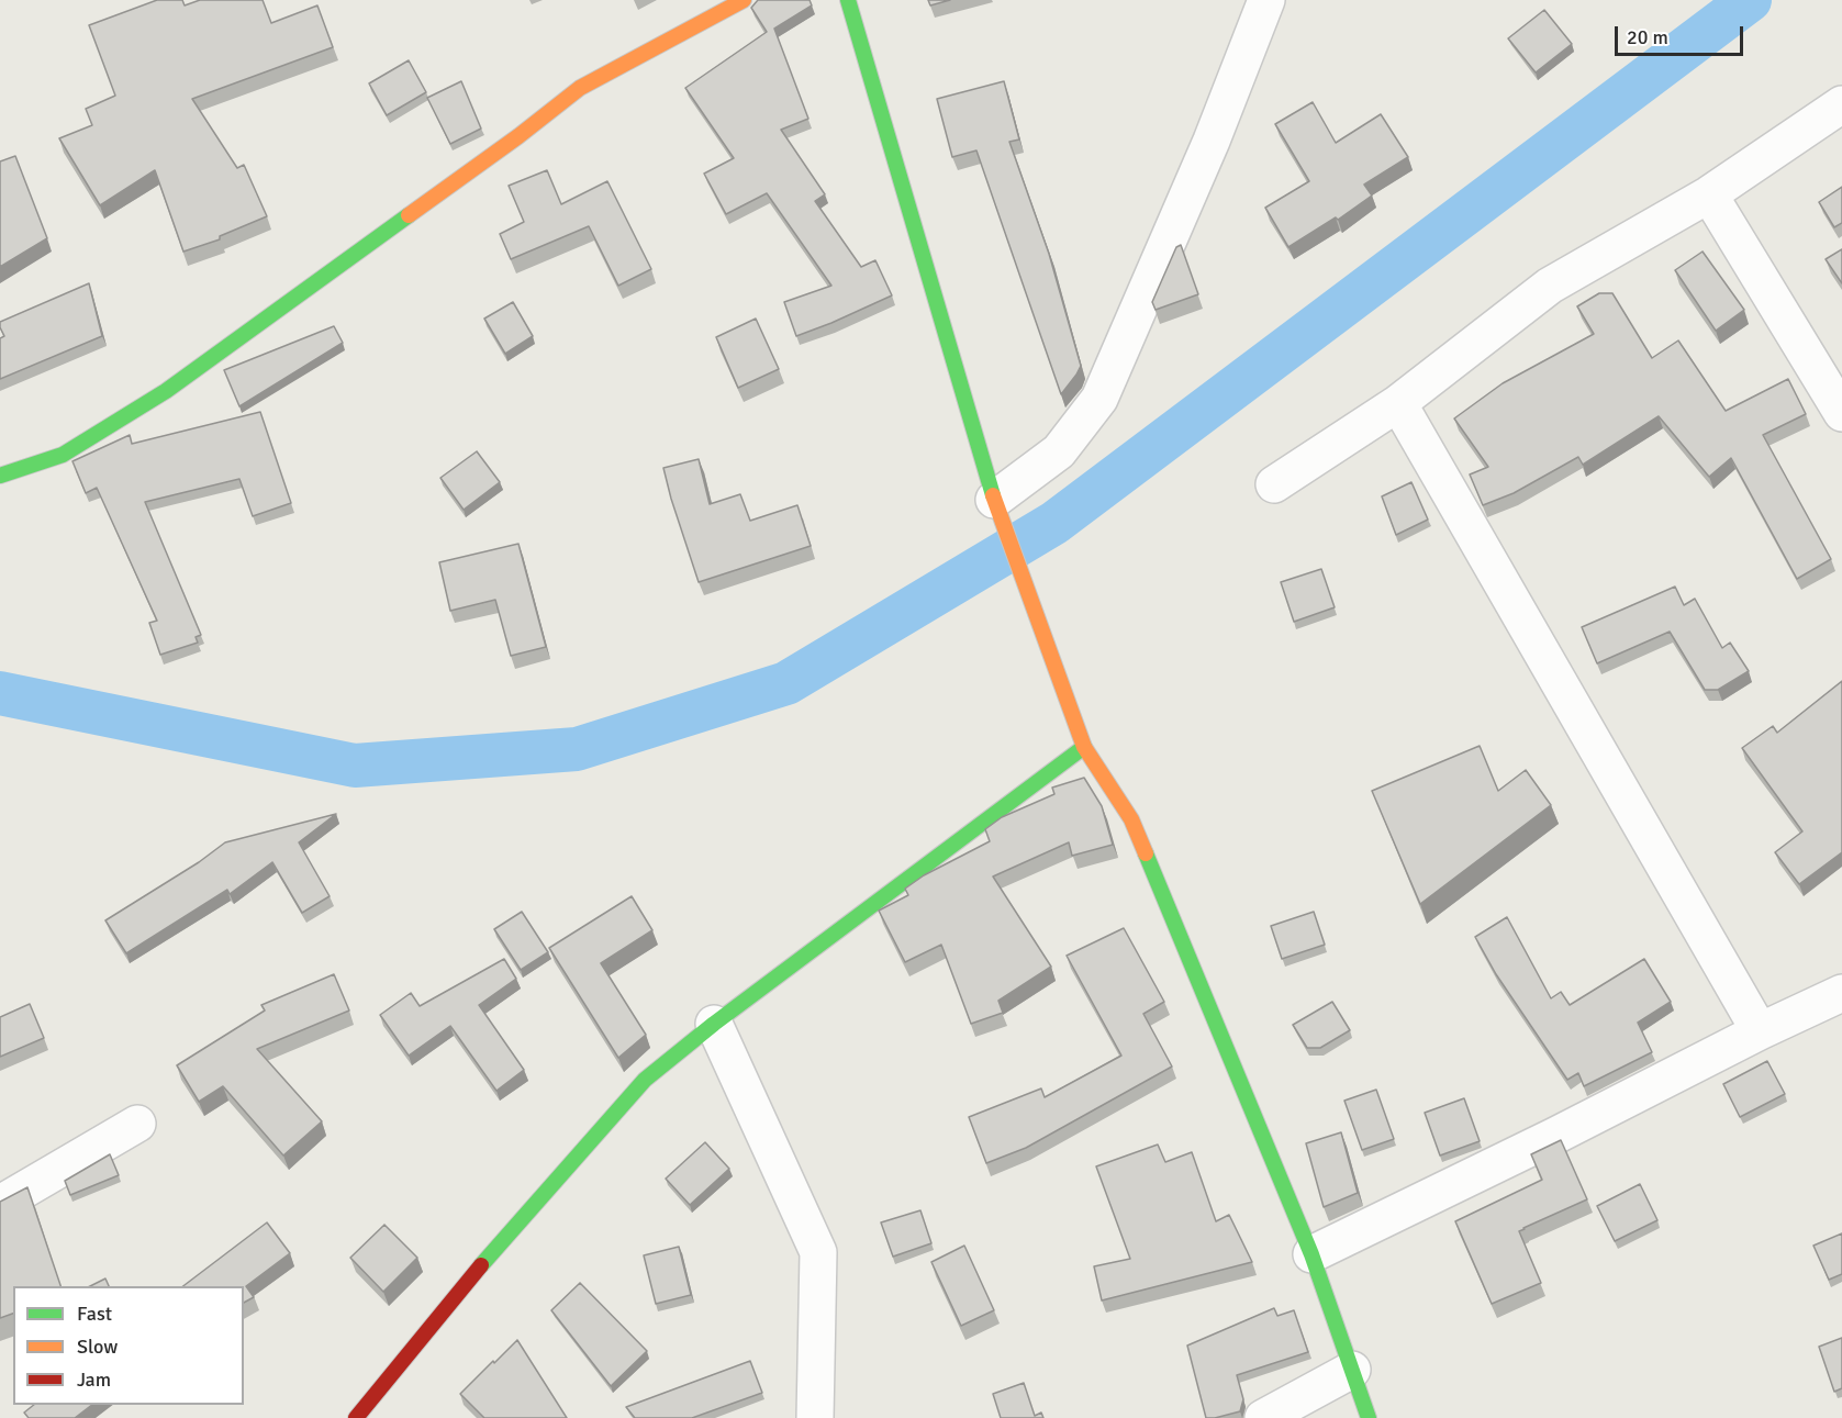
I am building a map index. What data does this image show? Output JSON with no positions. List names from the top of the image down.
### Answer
{
  "legend": ["Fast", "Slow", "Jam"],
  "scale_bar": "20 m"
}
